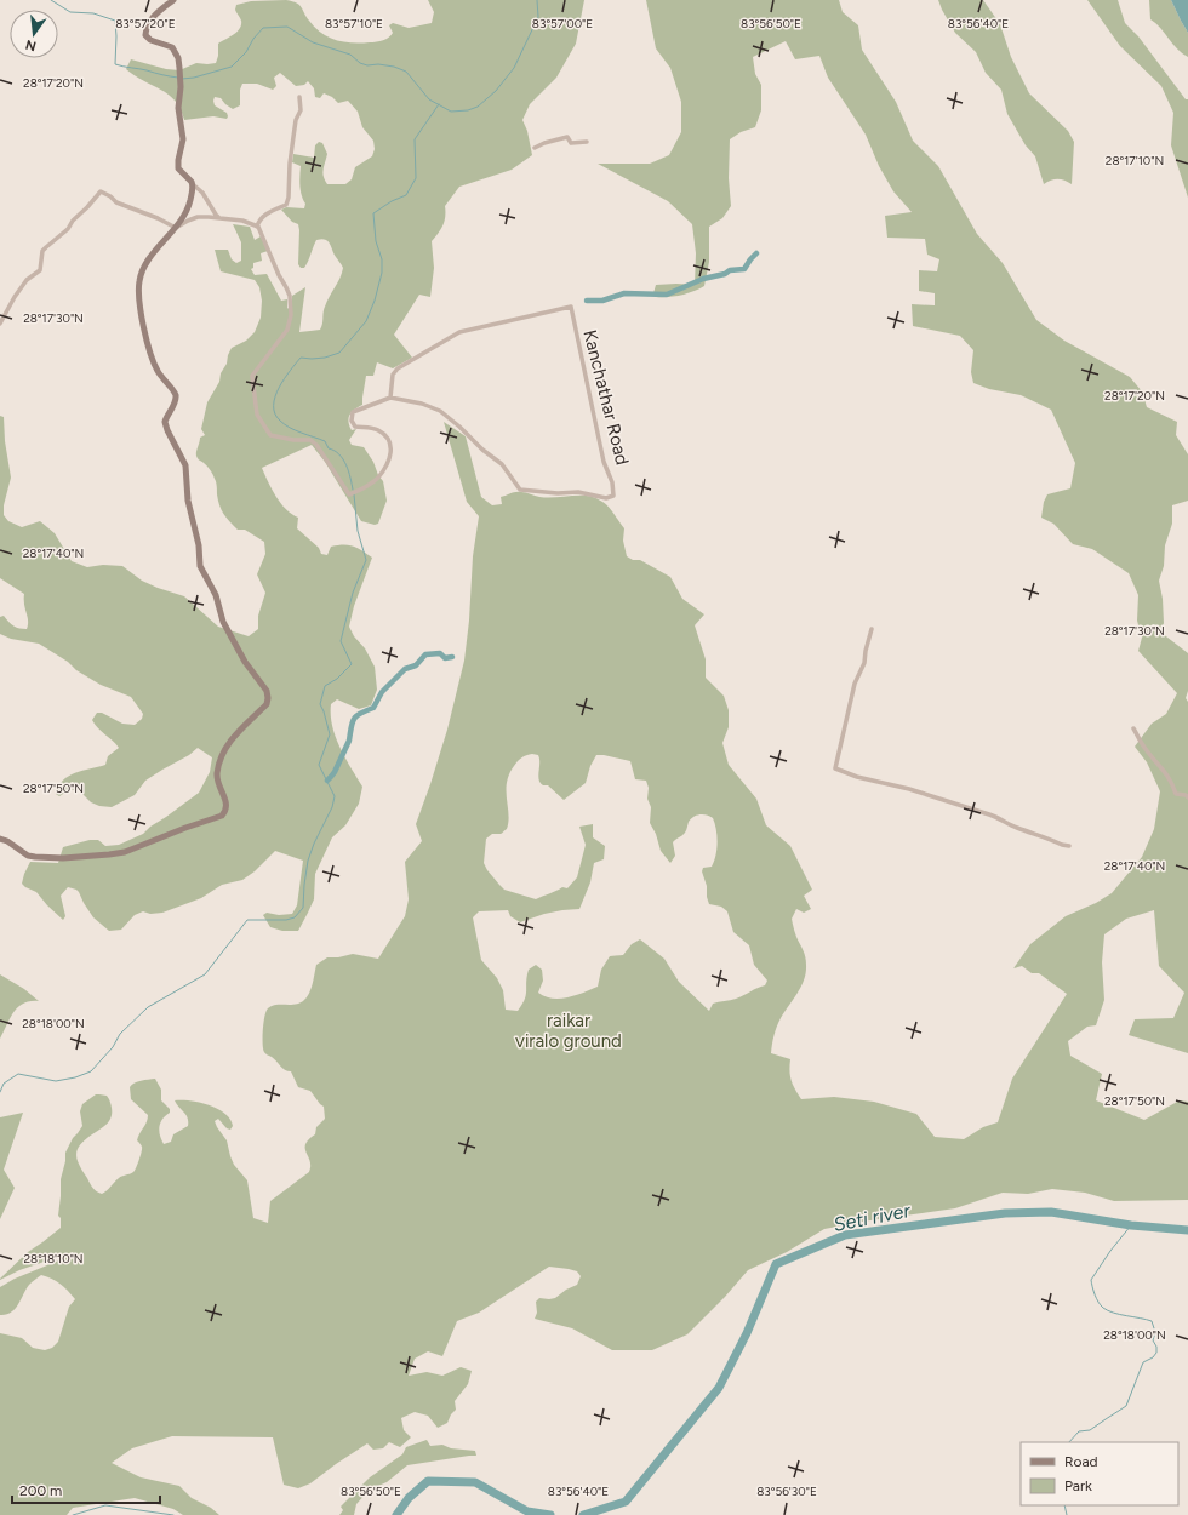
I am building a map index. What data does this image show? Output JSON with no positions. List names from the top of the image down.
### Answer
{
  "streets": {
    "street": ["Kanchathar Road"]
  },
  "water": ["Seti river"],
  "parks": ["raikar viralo ground"],
  "legend": ["Road", "Park"],
  "scale_bar": "200 m",
  "north": "bottom",
  "coordinates": [
    "83°57'20\"E",
    "83°57'10\"E",
    "83°57'00\"E",
    "83°56'50\"E",
    "83°56'40\"E",
    "28°17'20\"N",
    "28°17'10\"N",
    "28°17'30\"N",
    "28°17'40\"N",
    "28°17'50\"N",
    "28°18'00\"N",
    "28°18'10\"N",
    "83°56'30\"E"
  ]
}
